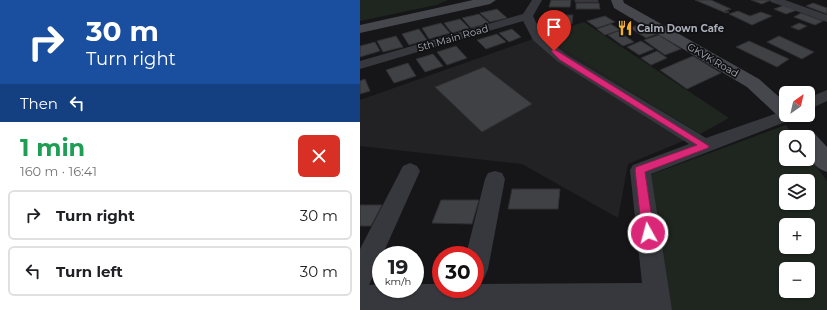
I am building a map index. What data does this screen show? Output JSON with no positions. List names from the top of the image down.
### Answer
{
  "streets": {
    "main road": ["GKVK Road"],
    "street": ["5th Main Road"]
  },
  "places": {
    "restaurant": ["Calm Down Cafe"]
  },
  "north": "top right",
  "page": {
    "turn": ["30 m", "Turn right"],
    "then": "Then",
    "map_buttons": ["+", "−"],
    "heading": ["1 min", "160 m · 16:41"],
    "list": [
      {
        "name": "Turn right",
        "value": "30 m"
      },
      {
        "name": "Turn left",
        "value": "30 m"
      }
    ],
    "speed": "19 km/h",
    "limit": "30"
  }
}
